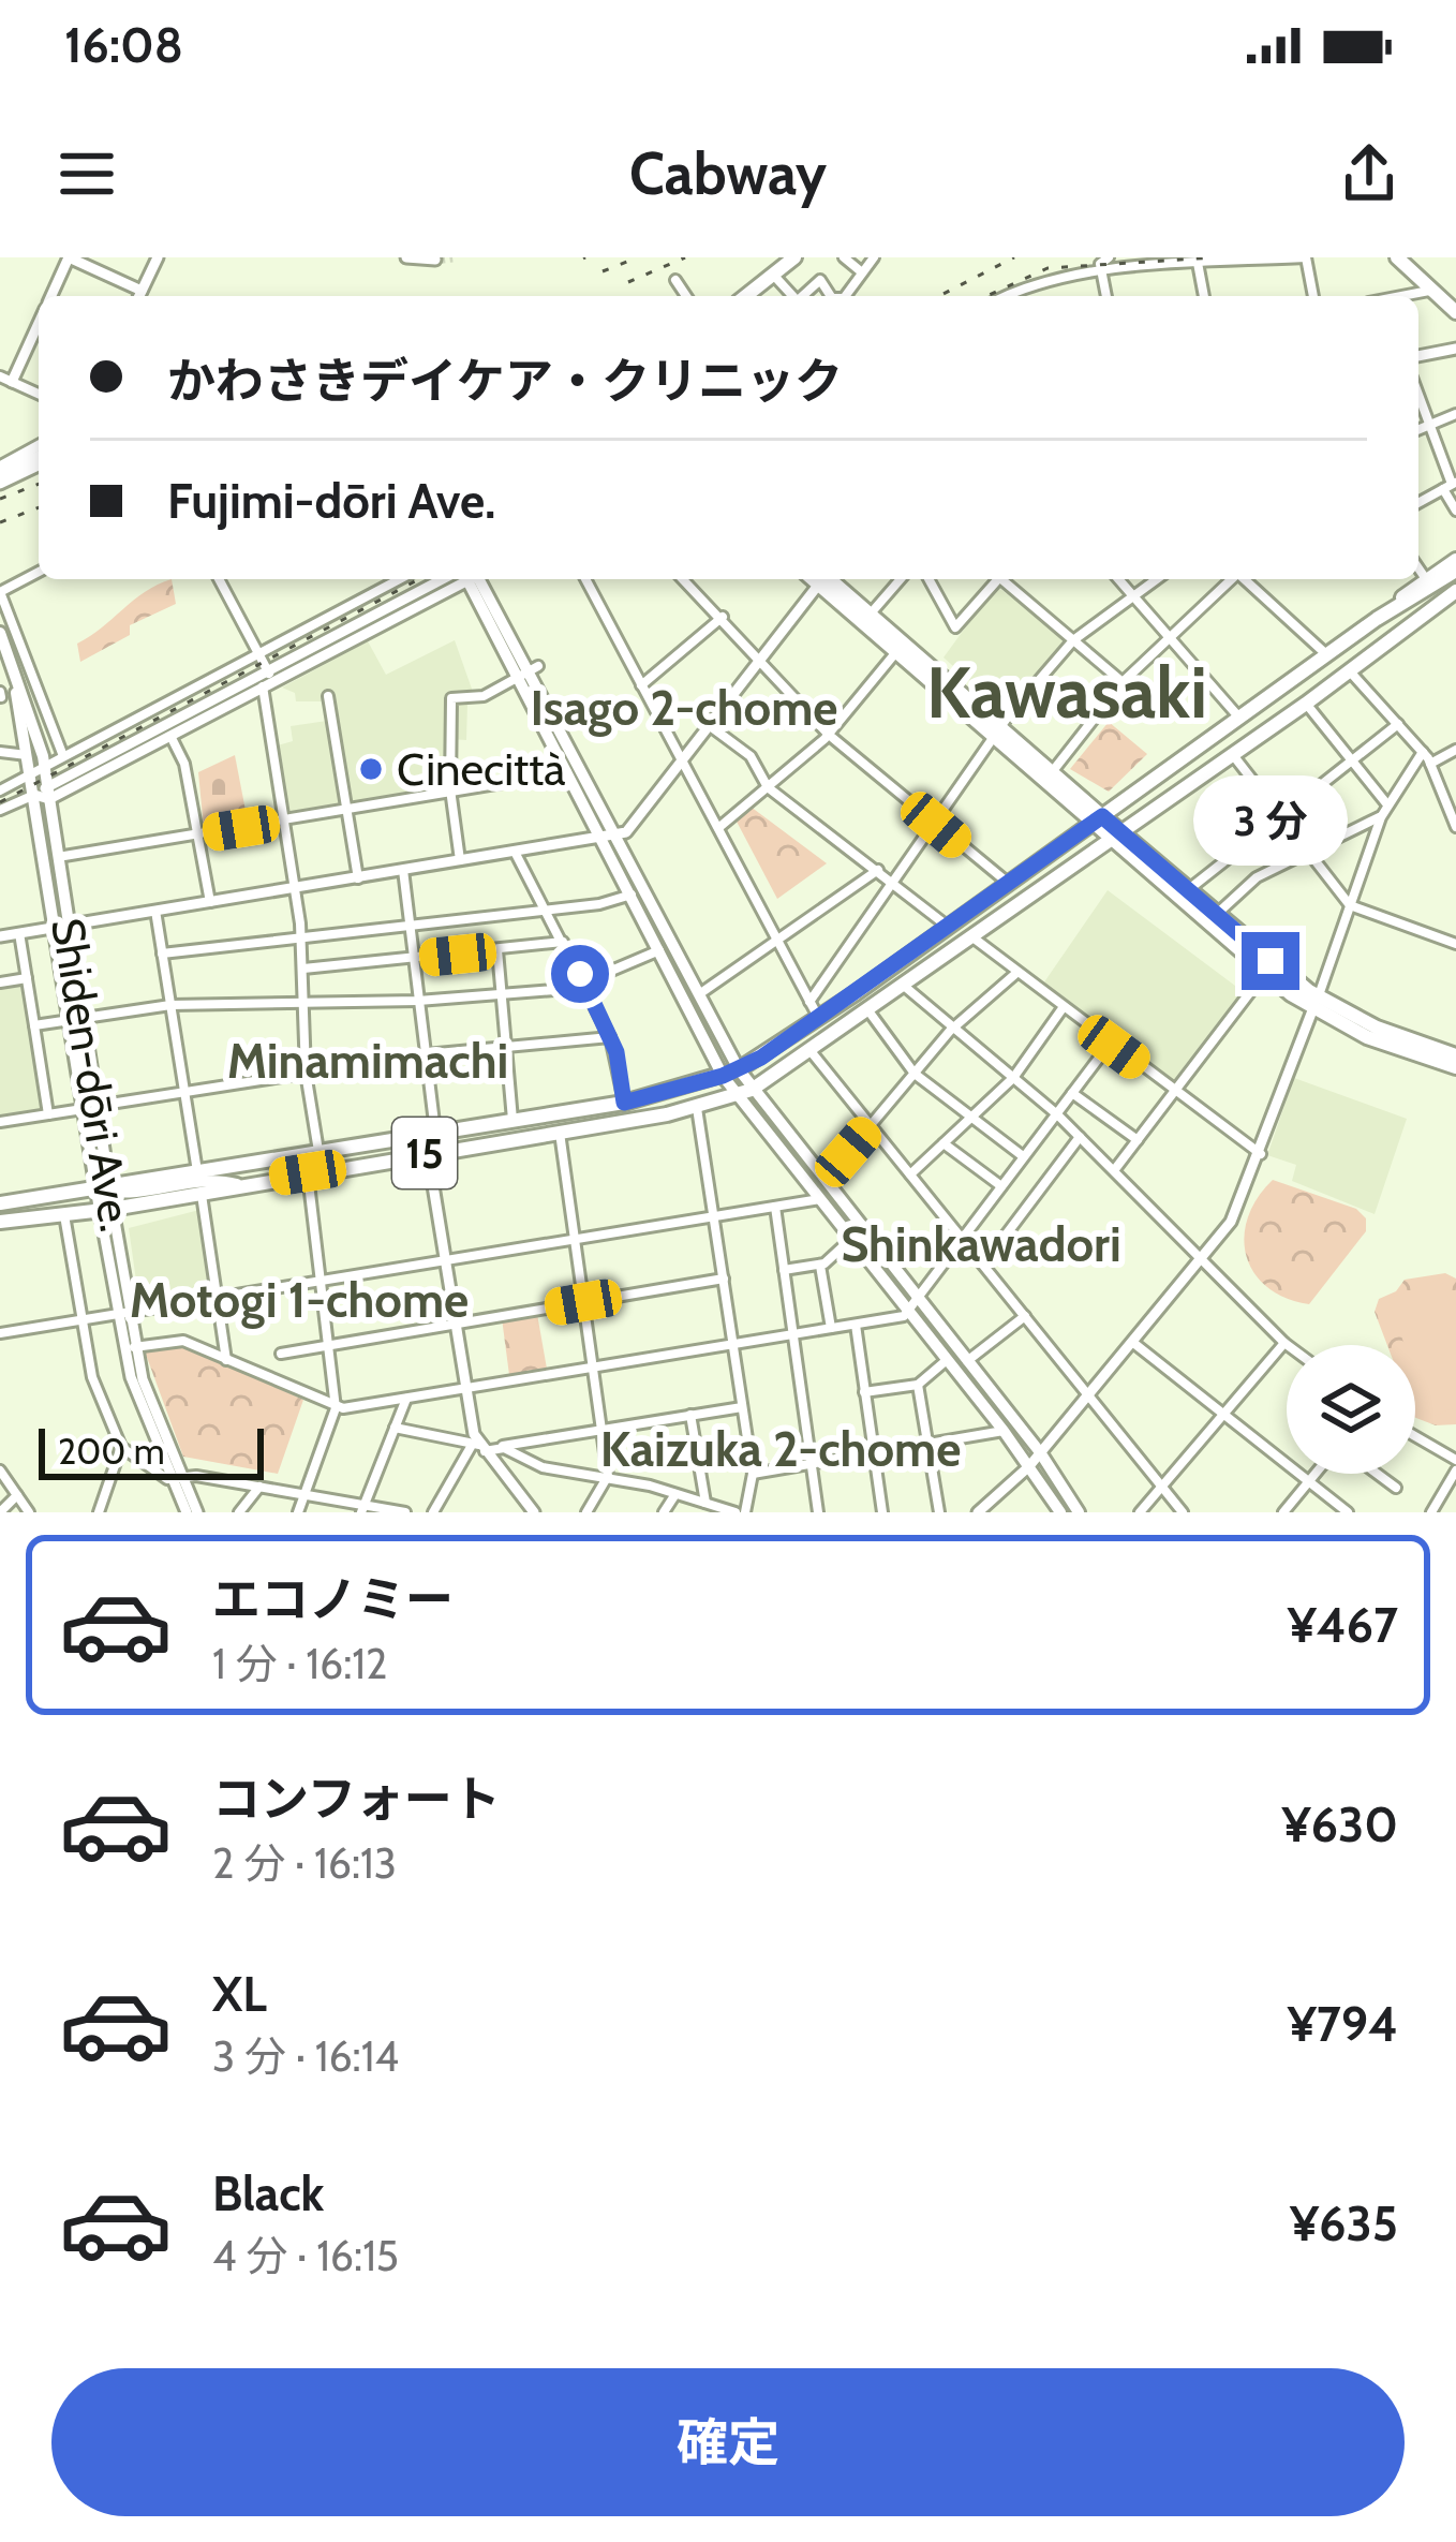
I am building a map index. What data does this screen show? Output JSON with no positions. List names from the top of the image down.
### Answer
{
  "streets": {
    "main road": ["Shiden-dōri Ave.", "15"]
  },
  "crossings": [
    ["Shiden-dōri Ave.", "15"]
  ],
  "districts": [
    "Kawasaki",
    "Isago 2-chome",
    "Minamimachi",
    "Shinkawadori",
    "Motogi 1-chome",
    "Kaizuka 2-chome"
  ],
  "places": ["Cinecittà"],
  "scale_bar": "200 m",
  "page": {
    "status": "16:08",
    "header": "Cabway",
    "banner": ["かわさきデイケア・クリニック", "Fujimi-dōri Ave."],
    "bubble": "3 分",
    "scale": "200 m",
    "list": [
      {
        "name": "エコノミー",
        "note": "1 分 · 16:12",
        "value": "¥467"
      },
      {
        "name": "コンフォート",
        "note": "2 分 · 16:13",
        "value": "¥630"
      },
      {
        "name": "XL",
        "note": "3 分 · 16:14",
        "value": "¥794"
      },
      {
        "name": "Black",
        "note": "4 分 · 16:15",
        "value": "¥635"
      }
    ],
    "buttons": "確定"
  }
}
